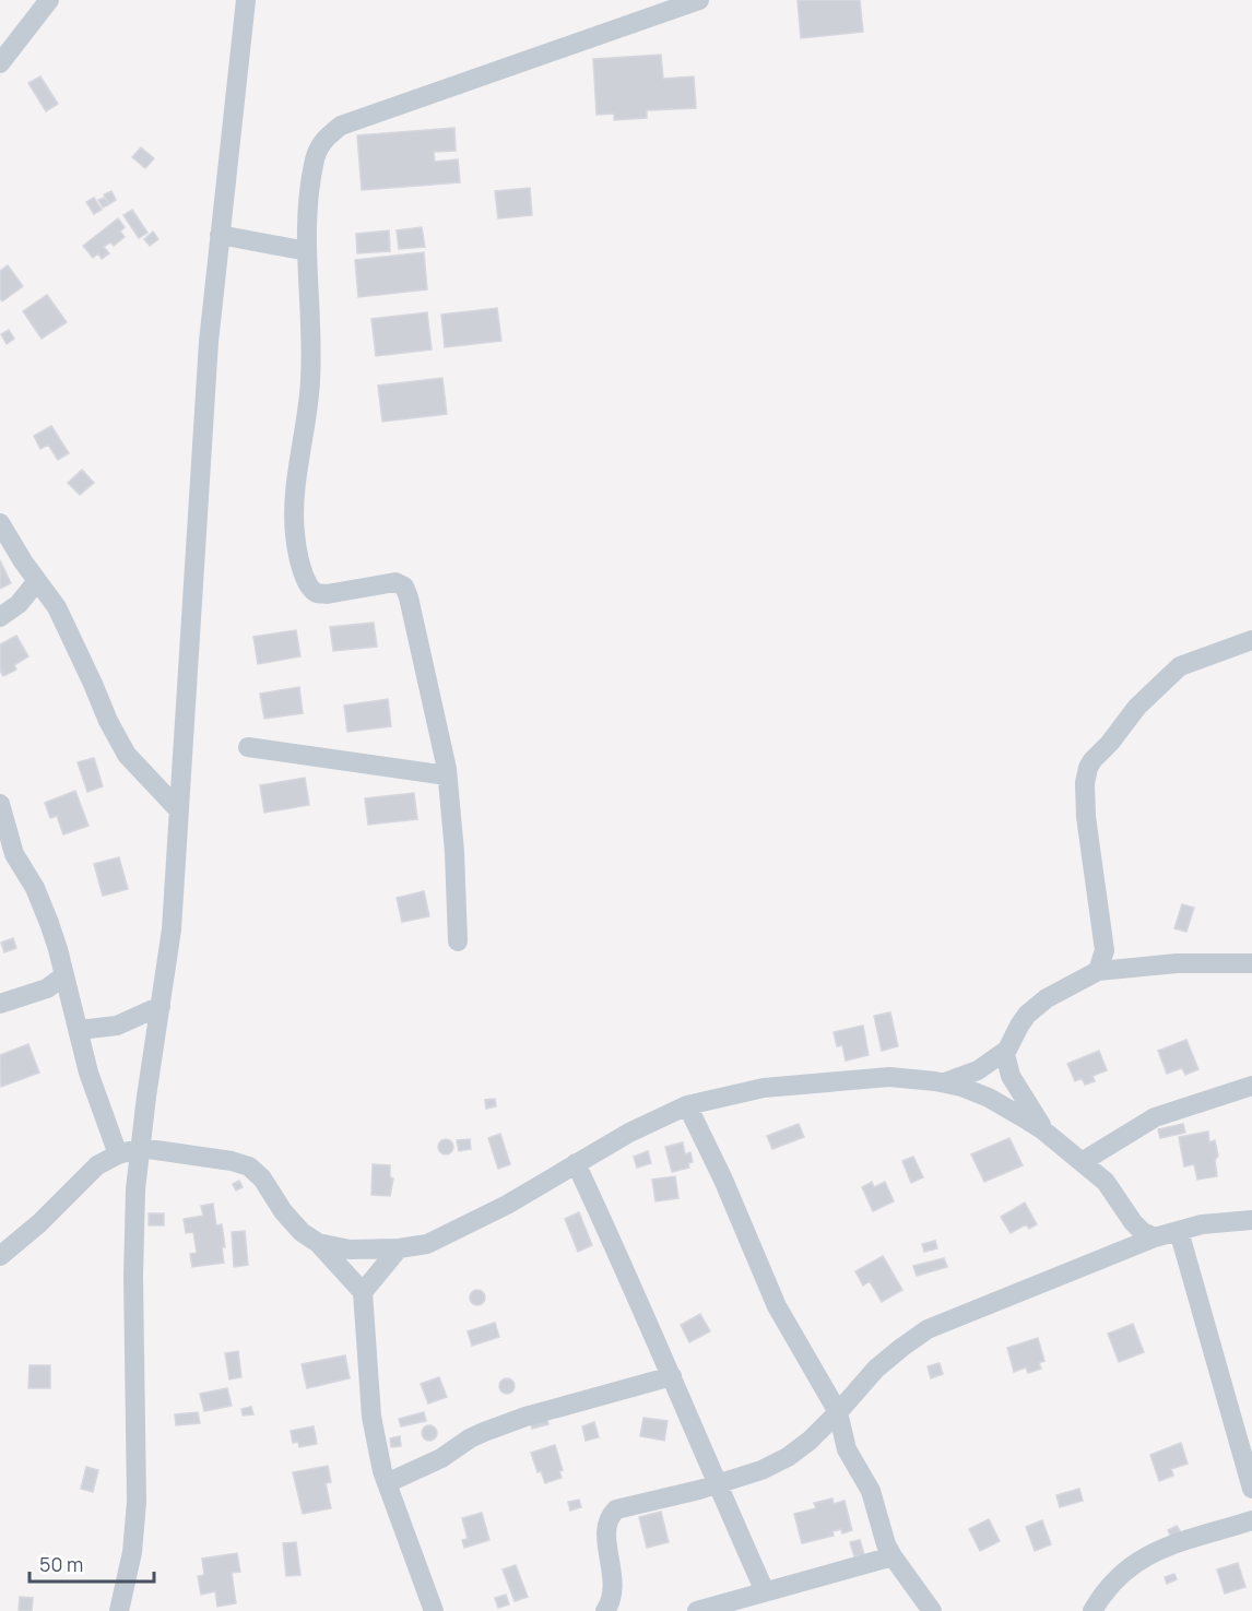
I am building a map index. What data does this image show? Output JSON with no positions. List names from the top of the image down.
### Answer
{
  "scale_bar": "50 m"
}
